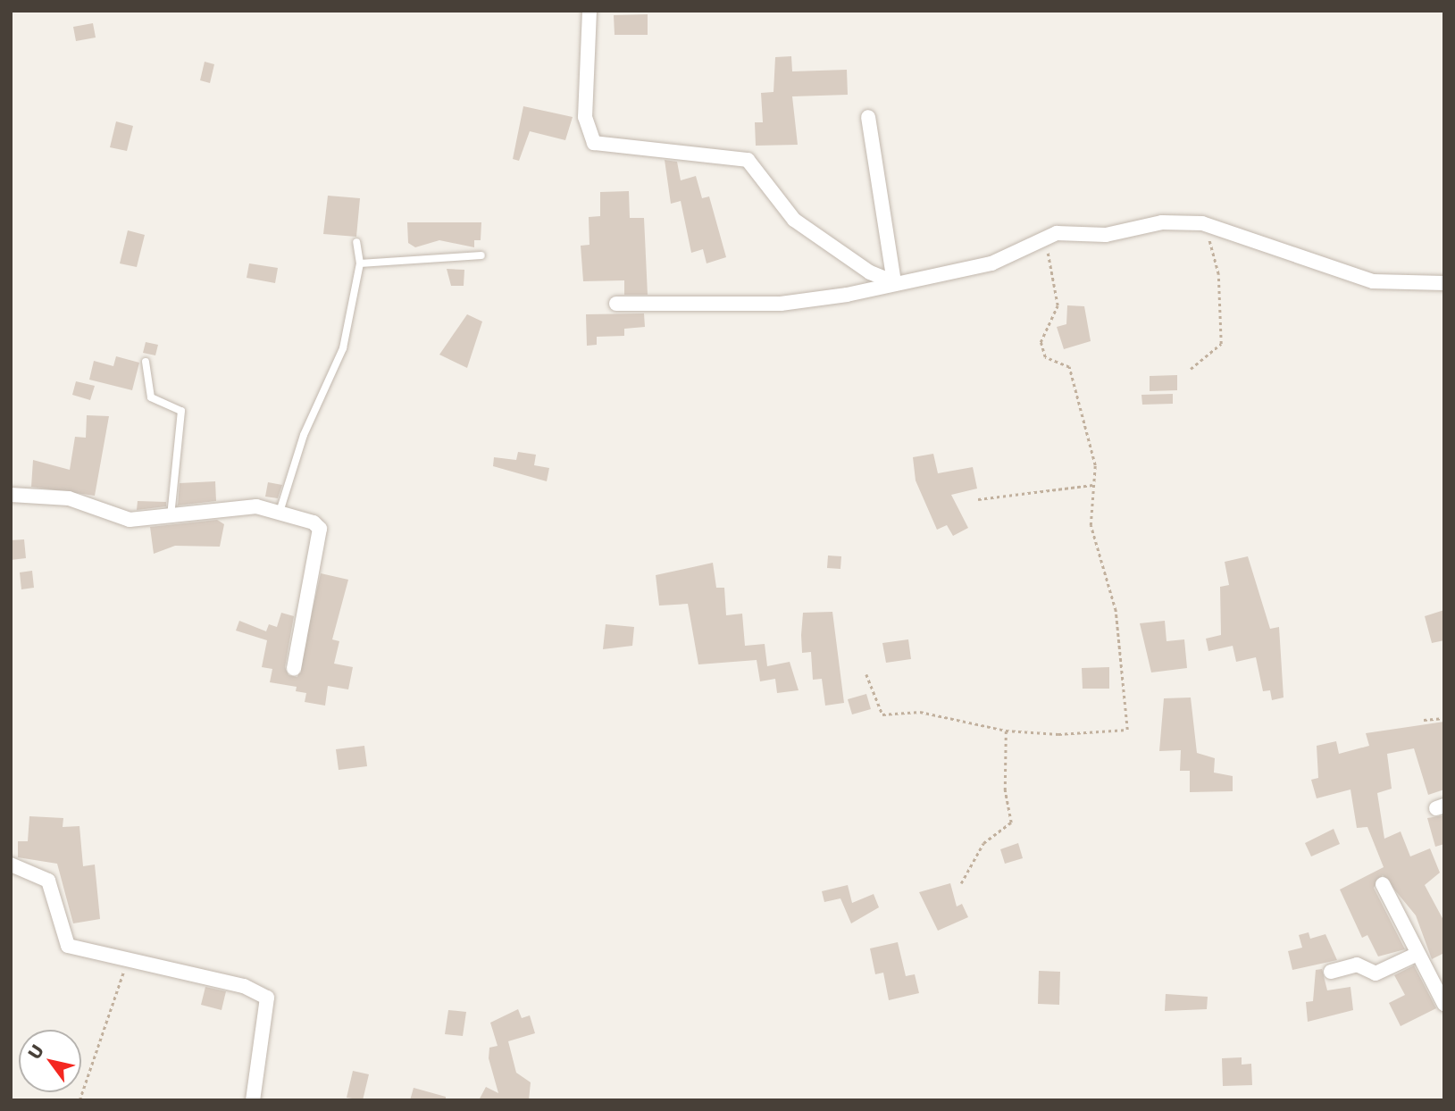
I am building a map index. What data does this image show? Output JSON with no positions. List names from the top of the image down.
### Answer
{
  "north": "top left"
}
